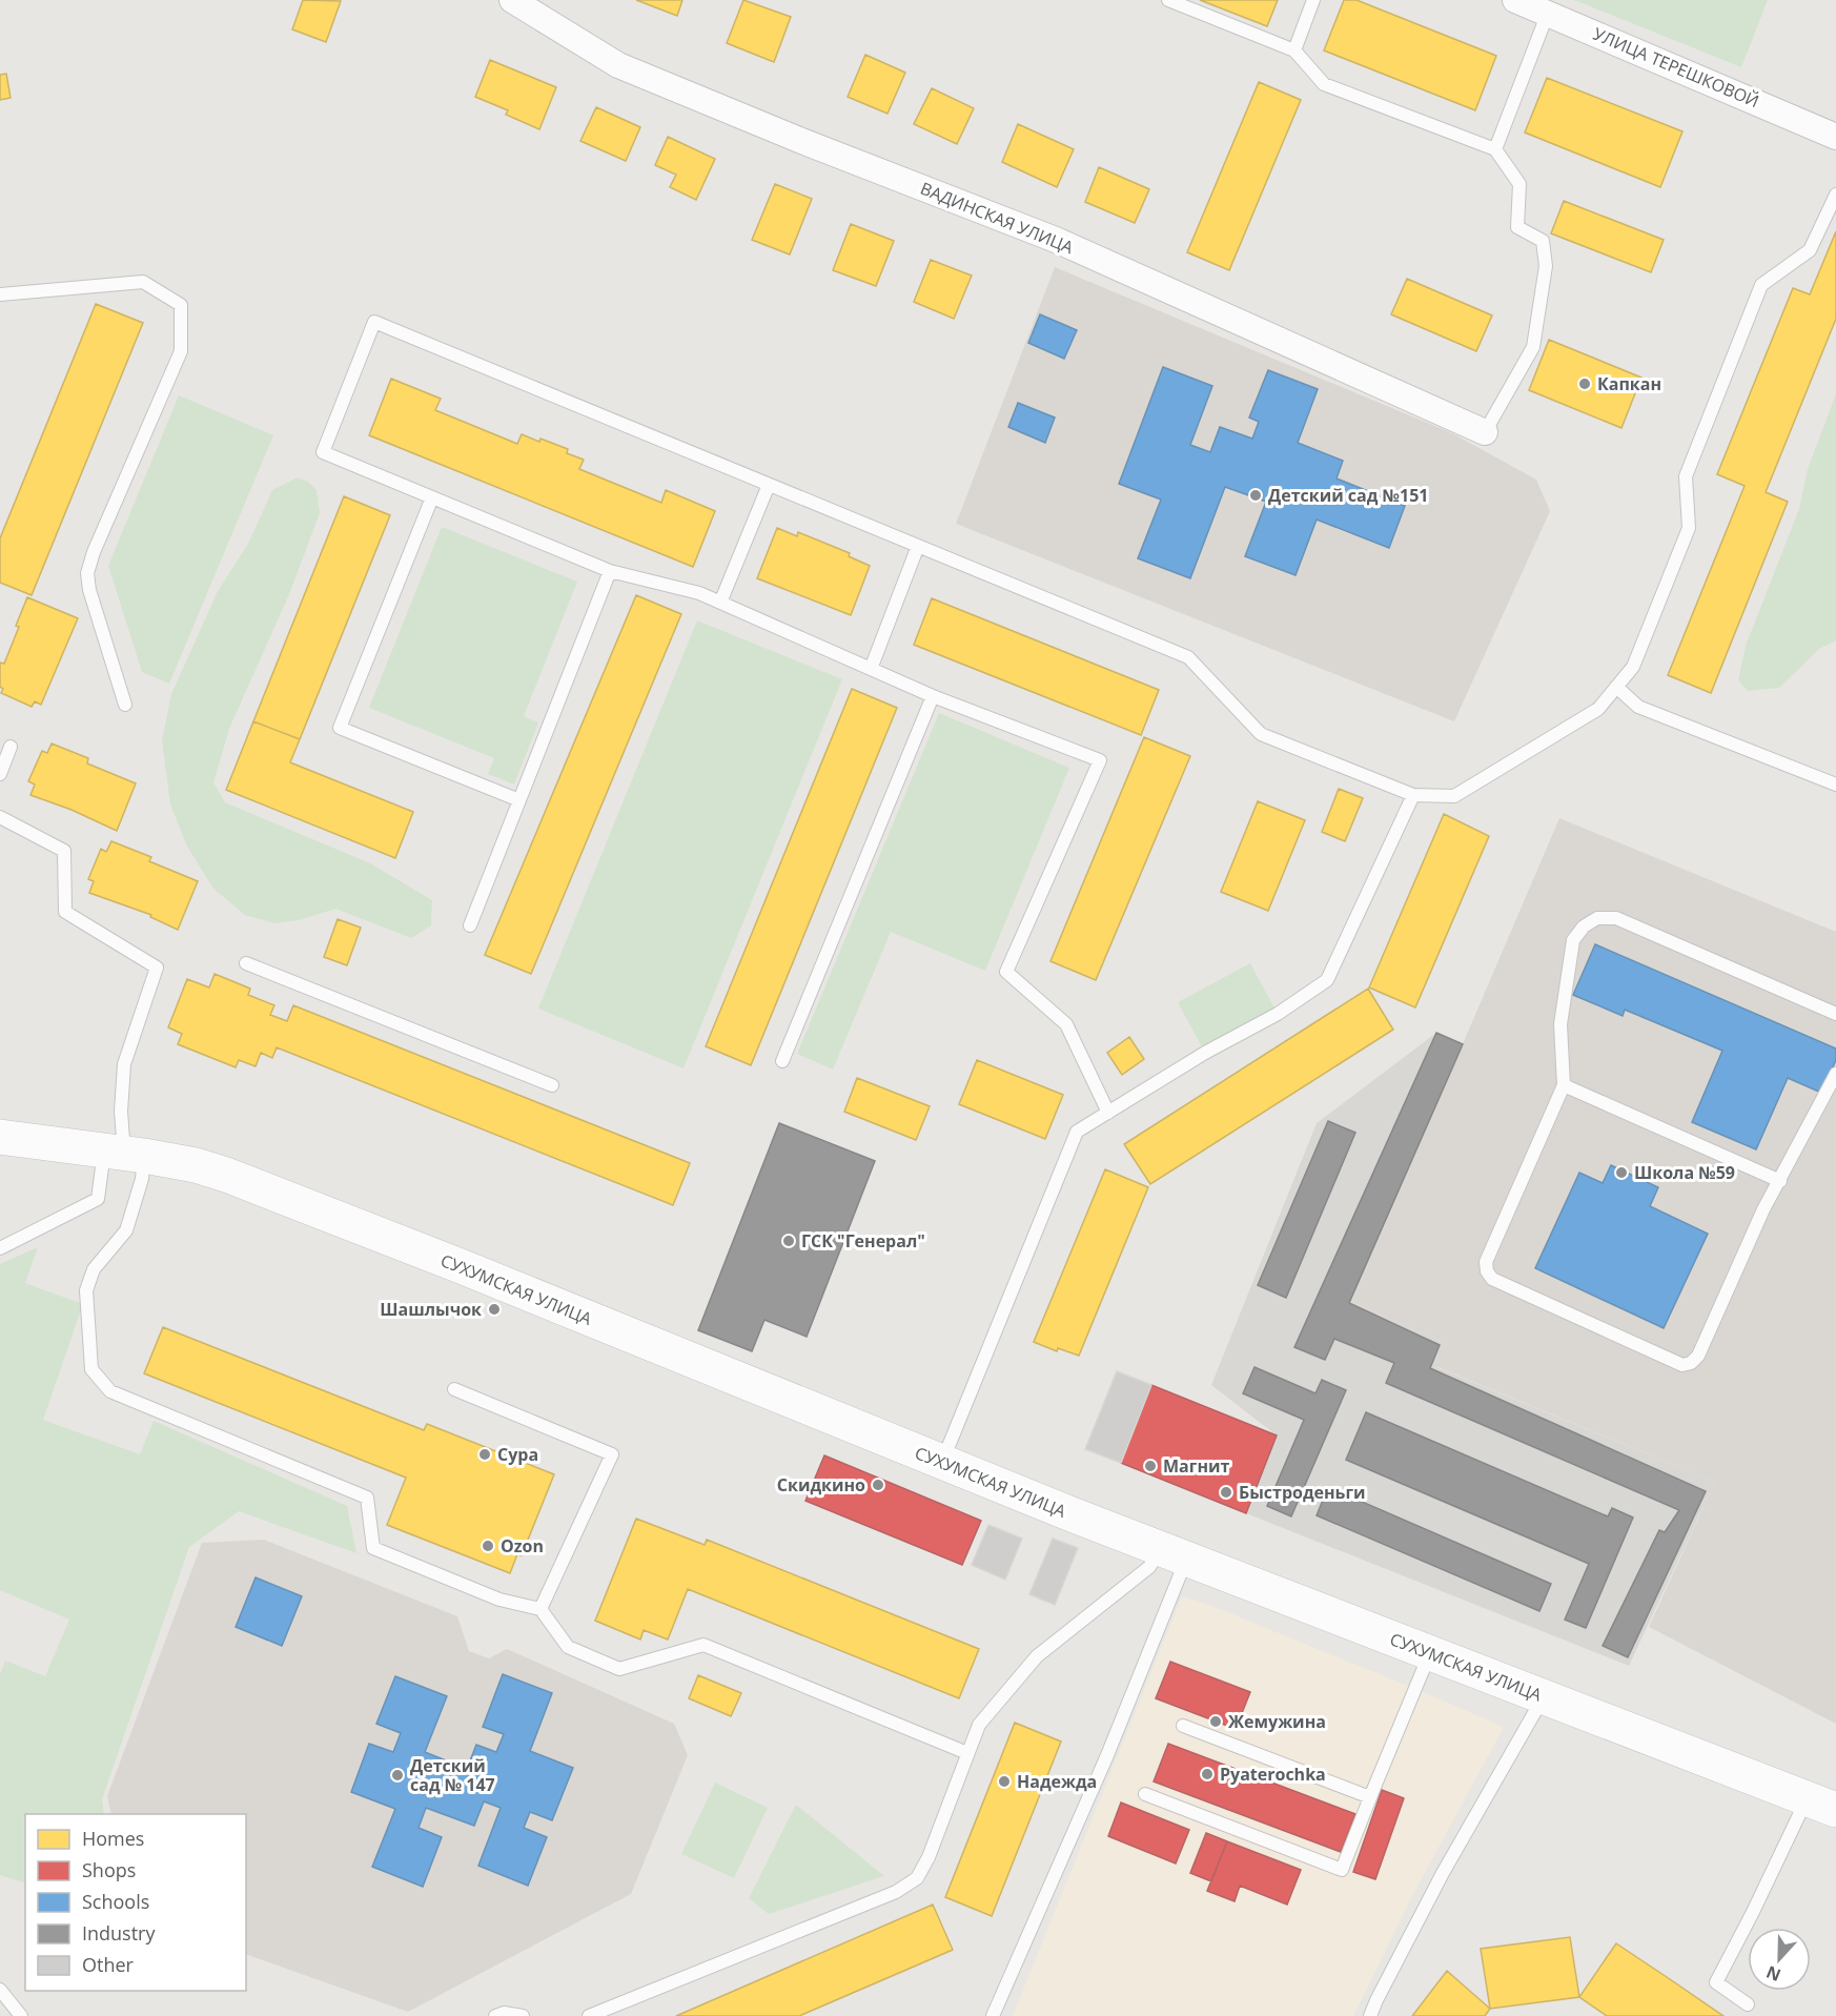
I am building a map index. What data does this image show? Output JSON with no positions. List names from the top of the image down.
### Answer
{
  "streets": {
    "main road": ["СУХУМСКАЯ УЛИЦА"],
    "street": ["УЛИЦА ТЕРЕШКОВОЙ", "ВАДИНСКАЯ УЛИЦА"]
  },
  "places": [
    "Капкан",
    "Детский сад №151",
    "Школа №59",
    "ГСК \"Генерал\"",
    "Шашлычок",
    "Сура",
    "Магнит",
    "Скидкино",
    "Быстроденьги",
    "Ozon",
    "Жемужина",
    "Pyaterochka",
    "Детский сад № 147",
    "Надежда"
  ],
  "legend": [
    "Homes",
    "Shops",
    "Schools",
    "Industry",
    "Other"
  ],
  "north": "bottom"
}
